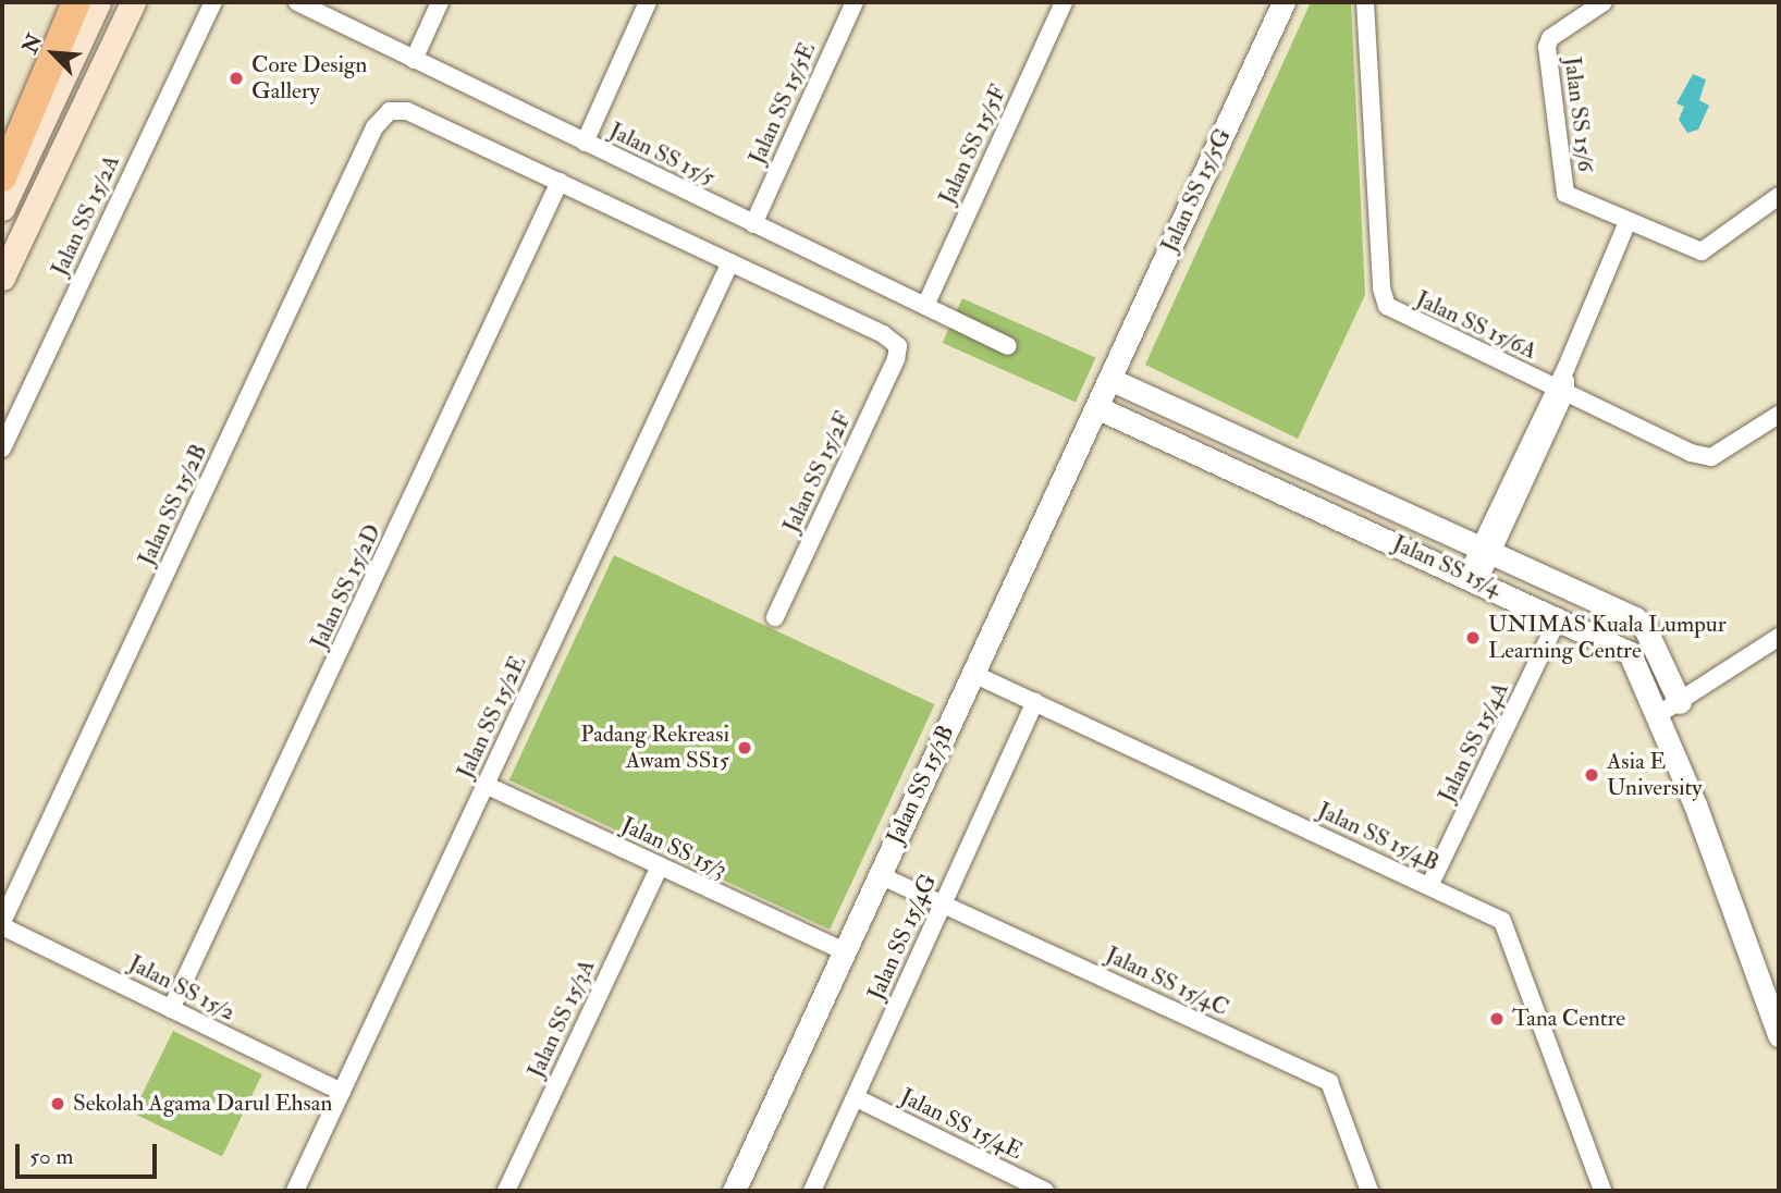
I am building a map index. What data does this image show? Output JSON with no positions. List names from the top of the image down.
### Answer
{
  "streets": {
    "street": [
      "Jalan SS 15/5E",
      "Jalan SS 15/6",
      "Jalan SS 15/5F",
      "Jalan SS 15/5",
      "Jalan SS 15/5G",
      "Jalan SS 15/2A",
      "Jalan SS 15/6A",
      "Jalan SS 15/2F",
      "Jalan SS 15/2B",
      "Jalan SS 15/4",
      "Jalan SS 15/2D",
      "Jalan SS 15/2E",
      "Jalan SS 15/4A",
      "Jalan SS 15/3B",
      "Jalan SS 15/4B",
      "Jalan SS 15/3",
      "Jalan SS 15/4G",
      "Jalan SS 15/4C",
      "Jalan SS 15/2",
      "Jalan SS 15/3A",
      "Jalan SS 15/4E"
    ]
  },
  "crossings": [
    ["Jalan SS 15/5E", "Jalan SS 15/5"],
    ["Jalan SS 15/5F", "Jalan SS 15/5"],
    ["Jalan SS 15/5G", "Jalan SS 15/4"],
    ["Jalan SS 15/5G", "Jalan SS 15/3B"],
    ["Jalan SS 15/2F", "Jalan SS 15/2E"],
    ["Jalan SS 15/2B", "Jalan SS 15/2D"],
    ["Jalan SS 15/2B", "Jalan SS 15/2"],
    ["Jalan SS 15/4", "Jalan SS 15/4A"],
    ["Jalan SS 15/4", "Jalan SS 15/3B"],
    ["Jalan SS 15/2D", "Jalan SS 15/2"],
    ["Jalan SS 15/2E", "Jalan SS 15/3"],
    ["Jalan SS 15/2E", "Jalan SS 15/2"],
    ["Jalan SS 15/4A", "Jalan SS 15/4B"],
    ["Jalan SS 15/3B", "Jalan SS 15/4B"],
    ["Jalan SS 15/3B", "Jalan SS 15/3"],
    ["Jalan SS 15/3B", "Jalan SS 15/4C"],
    ["Jalan SS 15/4B", "Jalan SS 15/4G"],
    ["Jalan SS 15/3", "Jalan SS 15/3A"],
    ["Jalan SS 15/4G", "Jalan SS 15/4C"],
    ["Jalan SS 15/4G", "Jalan SS 15/4E"]
  ],
  "places": [
    "Core Design Gallery",
    "UNIMAS Kuala Lumpur Learning Centre",
    "Padang Rekreasi Awam SS15",
    "Asia E University",
    "Tana Centre",
    "Sekolah Agama Darul Ehsan"
  ],
  "scale_bar": "50 m",
  "north": "top left"
}
